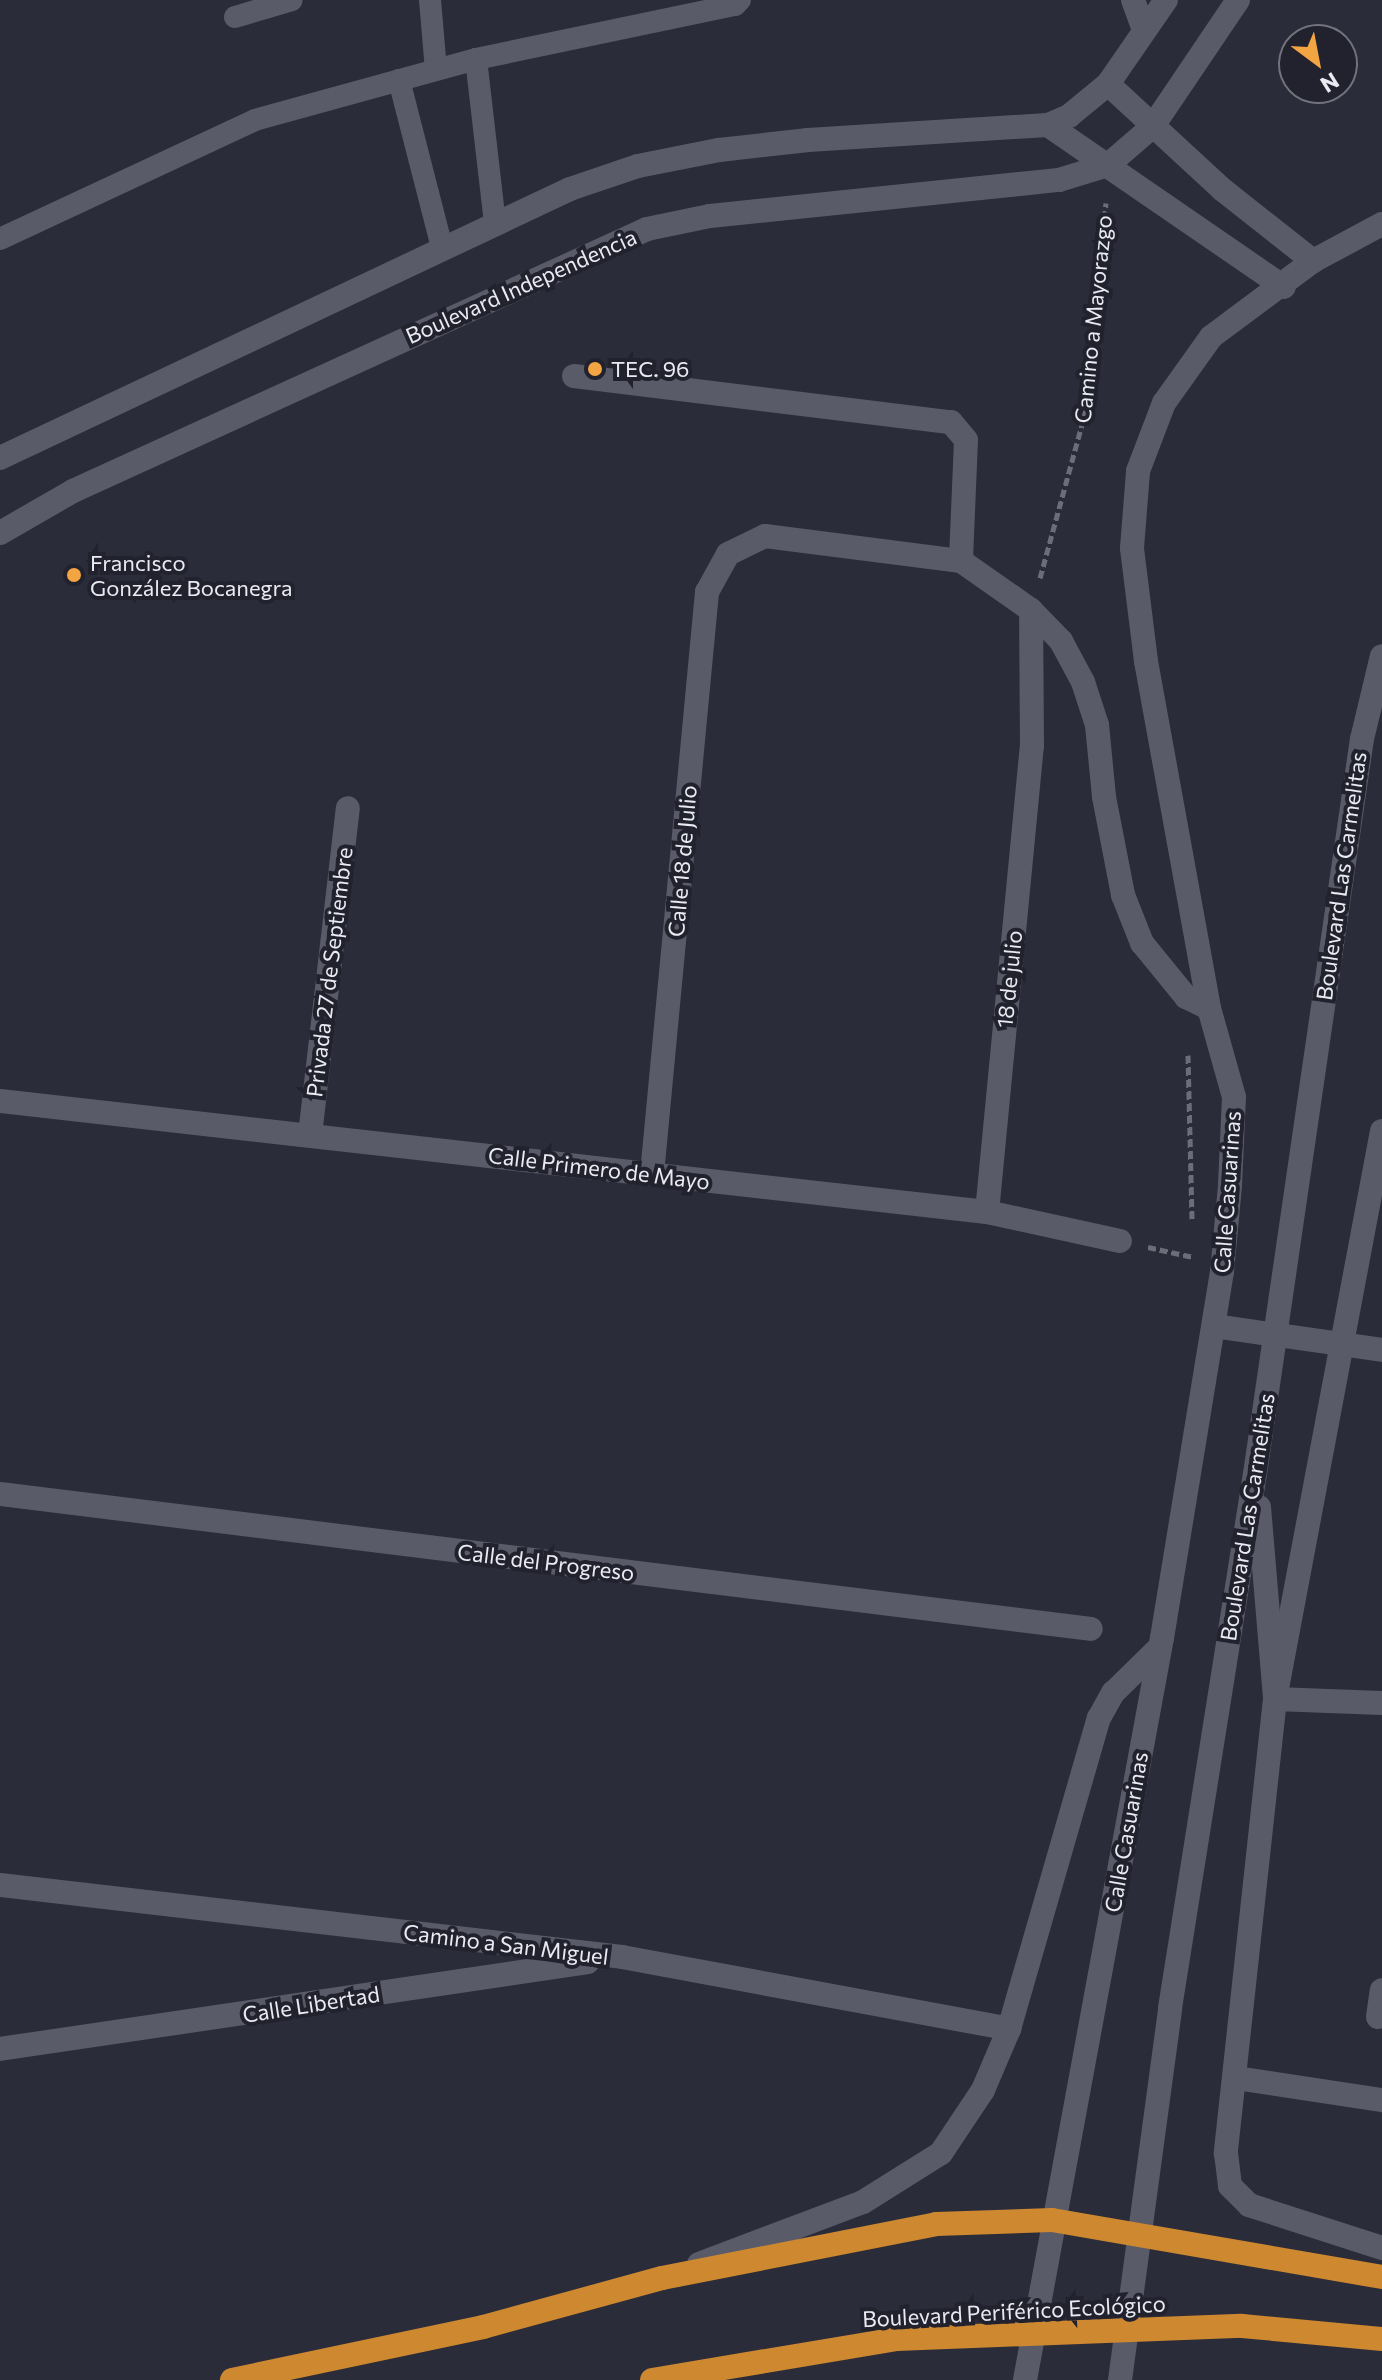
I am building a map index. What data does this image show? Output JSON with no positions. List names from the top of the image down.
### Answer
{
  "streets": {
    "highway": ["Boulevard Periférico Ecológico"],
    "street": [
      "Boulevard Independencia",
      "Calle 18 de Julio",
      "Boulevard Las Carmelitas",
      "Privada 27 de Septiembre",
      "18 de julio",
      "Calle Primero de Mayo",
      "Calle Casuarinas",
      "Calle del Progreso",
      "Camino a San Miguel",
      "Calle Libertad"
    ],
    "path": ["Camino a Mayorazgo"]
  },
  "crossings": [
    ["Boulevard Independencia", "Camino a Mayorazgo"],
    ["Camino a Mayorazgo", "18 de julio"],
    ["Calle 18 de Julio", "Calle Primero de Mayo"],
    ["Privada 27 de Septiembre", "Calle Primero de Mayo"],
    ["18 de julio", "Calle Primero de Mayo"],
    ["Camino a San Miguel", "Calle Libertad"]
  ],
  "places": ["TEC. 96", "Francisco González Bocanegra"],
  "north": "bottom right"
}
